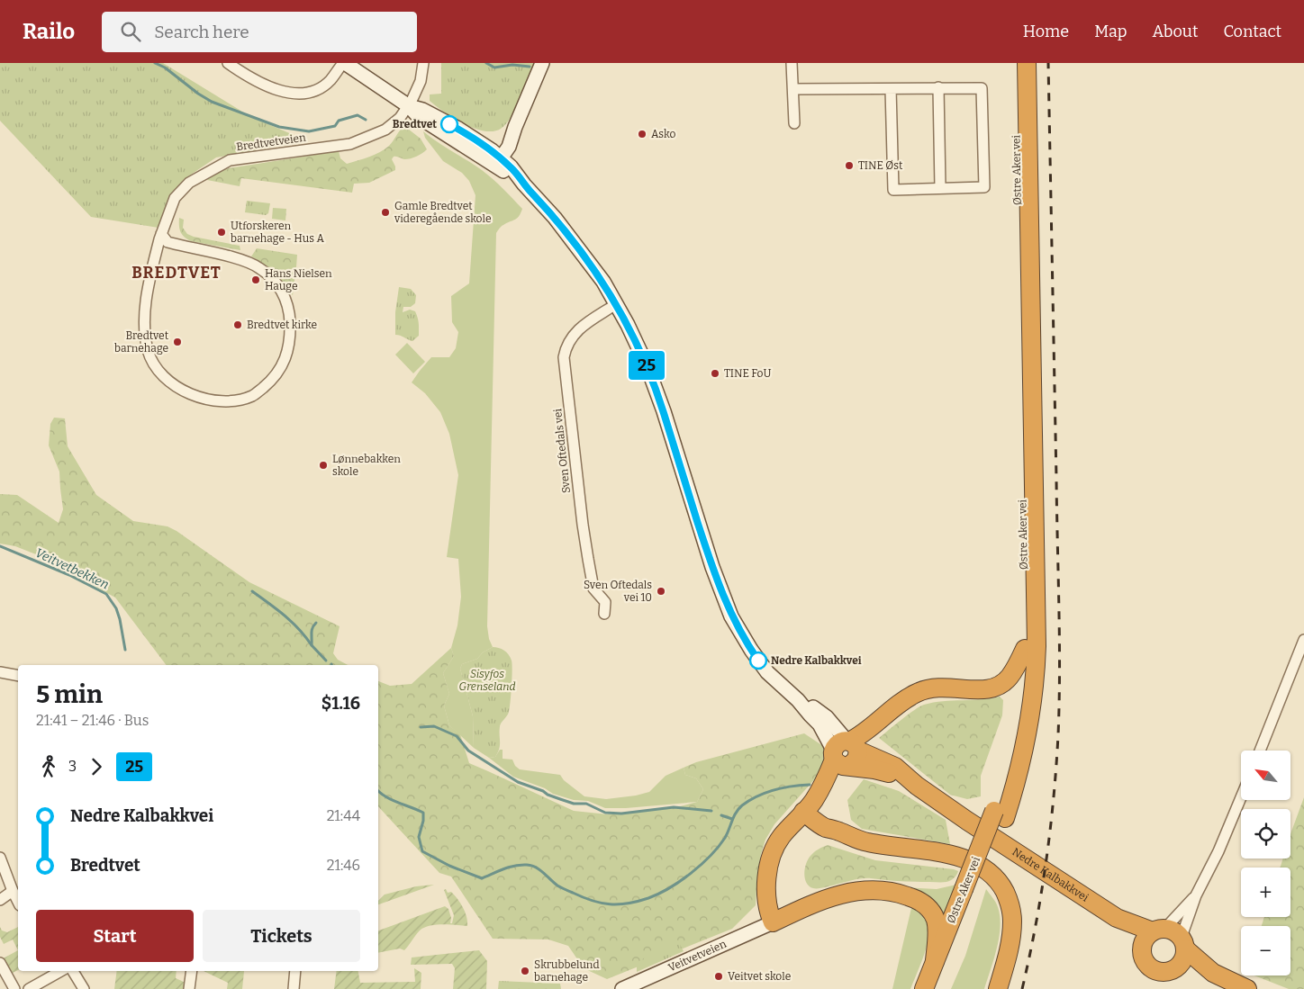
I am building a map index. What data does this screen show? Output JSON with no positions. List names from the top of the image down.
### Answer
{
  "streets": {
    "highway": ["Østre Aker vei", "Nedre Kalbakkvei"],
    "main road": ["Veitvetveien"],
    "street": ["Bredtvetveien", "Sven Oftedals vei"]
  },
  "crossings": [
    ["Bredtvetveien", "Nedre Kalbakkvei"],
    ["Sven Oftedals vei", "Nedre Kalbakkvei"]
  ],
  "districts": ["BREDTVET"],
  "water": ["Veitvetbekken"],
  "parks": ["Sisyfos Grenseland"],
  "places": [
    "Bredtvet",
    "Asko",
    "TINE Øst",
    "Gamle Bredtvet videregående skole",
    "Utforskeren barnehage - Hus A",
    "Hans Nielsen Hauge",
    "Bredtvet kirke",
    "Bredtvet barnehage",
    "TINE FoU",
    "Lønnebakken skole",
    "Sven Oftedals vei 10",
    "Nedre Kalbakkvei",
    "Skrubbelund barnehage",
    "Veitvet skole"
  ],
  "lines": ["bus line 25"],
  "north": "top left",
  "page": {
    "header": "Railo",
    "search": "Search here",
    "nav": [
      "Home",
      "Map",
      "About",
      "Contact"
    ],
    "on_map": "25",
    "heading": ["5 min", "21:41 – 21:46 · Bus", "$1.16"],
    "legs": ["3", "25"],
    "map_buttons": ["+", "−"],
    "list": [
      {
        "name": "Nedre Kalbakkvei",
        "value": "21:44"
      },
      {
        "name": "Bredtvet",
        "value": "21:46"
      }
    ],
    "buttons": ["Start", "Tickets"]
  }
}
